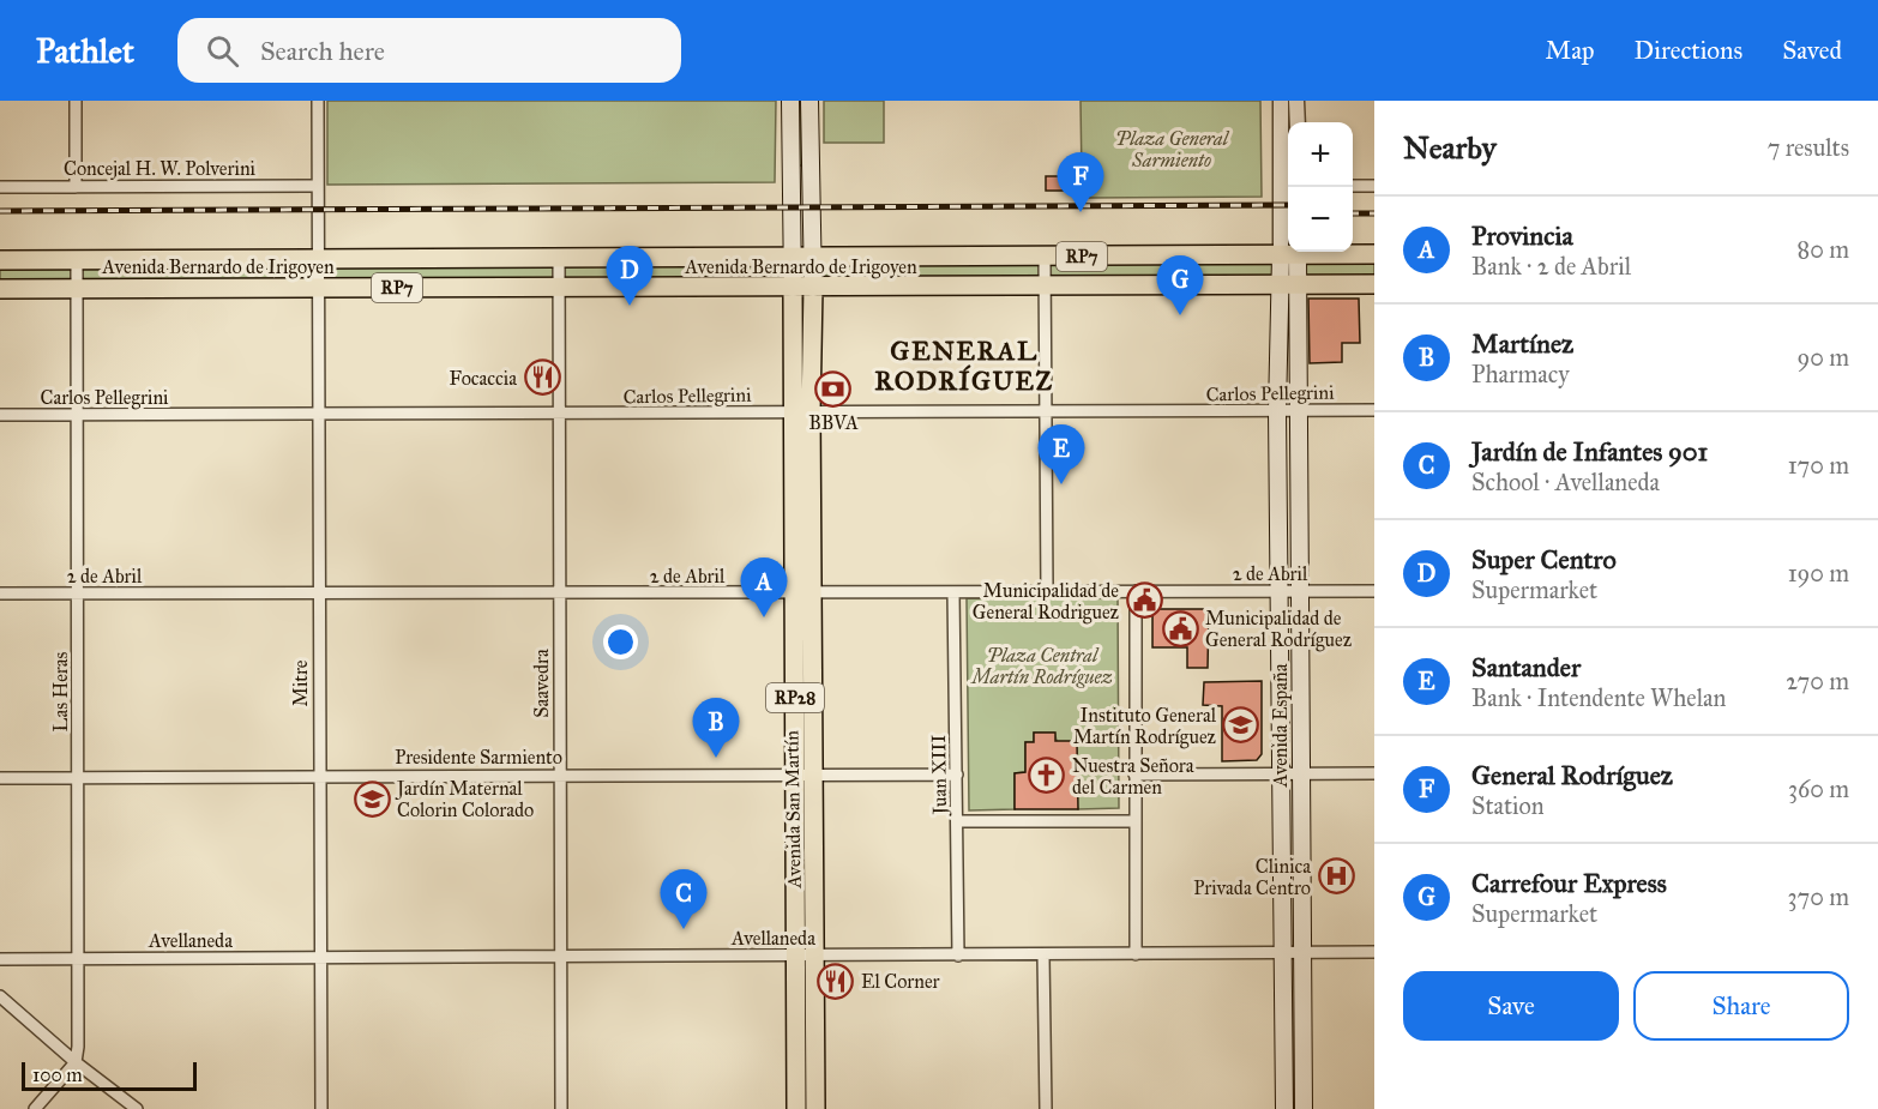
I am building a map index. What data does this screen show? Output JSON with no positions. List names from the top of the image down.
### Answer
{
  "streets": {
    "main road": [
      "RP7",
      "Avenida Bernardo de Irigoyen",
      "RP28",
      "Avenida España",
      "Avenida San Martín"
    ],
    "street": [
      "Concejal H. W. Polverini",
      "Carlos Pellegrini",
      "2 de Abril",
      "Mitre",
      "Saavedra",
      "Las Heras",
      "Presidente Sarmiento",
      "Juan XIII",
      "Avellaneda"
    ]
  },
  "crossings": [
    ["Concejal H. W. Polverini", "Mitre"],
    ["RP7", "Avenida Bernardo de Irigoyen"],
    ["RP7", "Avenida España"],
    ["Avenida Bernardo de Irigoyen", "Mitre"],
    ["Avenida Bernardo de Irigoyen", "Saavedra"],
    ["Avenida Bernardo de Irigoyen", "Las Heras"],
    ["Avenida Bernardo de Irigoyen", "Avenida España"],
    ["Avenida Bernardo de Irigoyen", "Avenida San Martín"],
    ["Carlos Pellegrini", "Mitre"],
    ["Carlos Pellegrini", "Saavedra"],
    ["Carlos Pellegrini", "Las Heras"],
    ["Carlos Pellegrini", "Avenida España"],
    ["Carlos Pellegrini", "Avenida San Martín"],
    ["2 de Abril", "Mitre"],
    ["2 de Abril", "Saavedra"],
    ["2 de Abril", "Las Heras"],
    ["2 de Abril", "Avenida España"],
    ["2 de Abril", "Juan XIII"],
    ["2 de Abril", "Avenida San Martín"],
    ["Mitre", "Presidente Sarmiento"],
    ["Mitre", "Avellaneda"],
    ["Saavedra", "Presidente Sarmiento"],
    ["Saavedra", "Avellaneda"],
    ["Las Heras", "Presidente Sarmiento"],
    ["Las Heras", "Avellaneda"],
    ["Avenida España", "Avellaneda"],
    ["Presidente Sarmiento", "Juan XIII"],
    ["Presidente Sarmiento", "Avenida San Martín"],
    ["Juan XIII", "Avellaneda"],
    ["Avenida San Martín", "Avellaneda"]
  ],
  "districts": ["GENERAL RODRÍGUEZ"],
  "parks": ["Plaza General Sarmiento", "Plaza Central Martín Rodríguez"],
  "places": {
    "restaurant": ["Focaccia", "El Corner"],
    "bank": ["BBVA"],
    "public building": ["Municipalidad de General Rodriguez", "Municipalidad de General Rodríguez"],
    "school or university": ["Instituto General Martín Rodríguez", "Jardín Maternal Colorin Colorado"],
    "church": ["Nuestra Señora del Carmen"],
    "hospital": ["Clinica Privada Centro"]
  },
  "scale_bar": "100 m",
  "page": {
    "header": "Pathlet",
    "search": "Search here",
    "nav": ["Map", "Directions", "Saved"],
    "heading": ["Nearby", "7 results"],
    "map_buttons": ["+", "−"],
    "pins": [
      "F",
      "D",
      "G",
      "E",
      "A",
      "B",
      "C"
    ],
    "list": [
      {
        "mark": "A",
        "name": "Provincia",
        "note": "Bank · 2 de Abril",
        "value": "80 m"
      },
      {
        "mark": "B",
        "name": "Martínez",
        "note": "Pharmacy",
        "value": "90 m"
      },
      {
        "mark": "C",
        "name": "Jardín de Infantes 901",
        "note": "School · Avellaneda",
        "value": "170 m"
      },
      {
        "mark": "D",
        "name": "Super Centro",
        "note": "Supermarket",
        "value": "190 m"
      },
      {
        "mark": "E",
        "name": "Santander",
        "note": "Bank · Intendente Whelan",
        "value": "270 m"
      },
      {
        "mark": "F",
        "name": "General Rodríguez",
        "note": "Station",
        "value": "360 m"
      },
      {
        "mark": "G",
        "name": "Carrefour Express",
        "note": "Supermarket",
        "value": "370 m"
      }
    ],
    "buttons": ["Save", "Share"],
    "scale": "100 m"
  }
}
